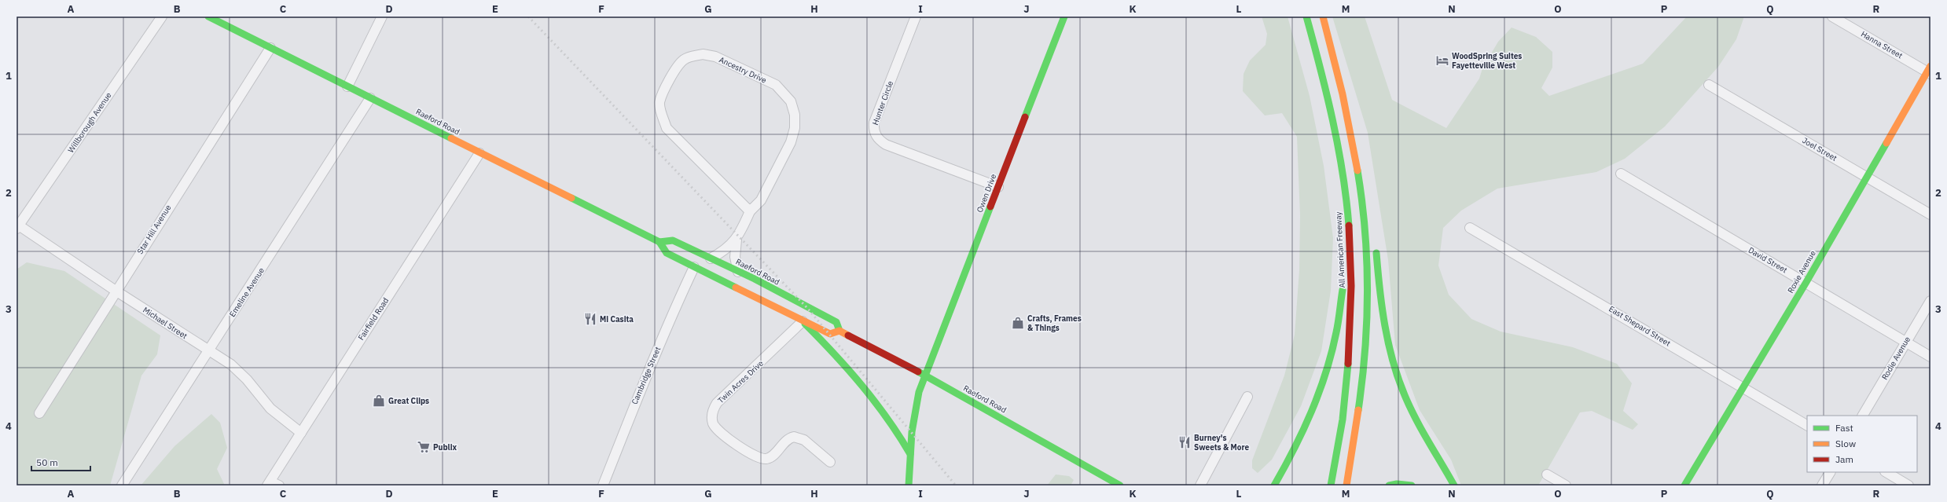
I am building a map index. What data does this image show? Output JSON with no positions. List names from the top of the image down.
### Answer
{
  "streets": {
    "main road": [
      "Raeford Road",
      "Owen Drive",
      "All American Freeway",
      "Roxie Avenue"
    ],
    "street": [
      "Hanna Street",
      "Ancestry Drive",
      "Hunter Circle",
      "Willborough Avenue",
      "Joel Street",
      "Star Hill Avenue",
      "David Street",
      "Emeline Avenue",
      "Fairfield Road",
      "Michael Street",
      "East Shepard Street",
      "Rodie Avenue",
      "Cambridge Street",
      "Twin Acres Drive"
    ]
  },
  "crossings": [
    ["Hanna Street", "Roxie Avenue"],
    ["Ancestry Drive", "Raeford Road"],
    ["Hunter Circle", "Owen Drive"],
    ["Raeford Road", "Owen Drive"],
    ["Raeford Road", "Star Hill Avenue"],
    ["Raeford Road", "Emeline Avenue"],
    ["Raeford Road", "Fairfield Road"],
    ["Raeford Road", "Cambridge Street"],
    ["Raeford Road", "Twin Acres Drive"],
    ["Willborough Avenue", "Michael Street"],
    ["Joel Street", "Roxie Avenue"],
    ["Star Hill Avenue", "Michael Street"],
    ["David Street", "Roxie Avenue"],
    ["David Street", "Rodie Avenue"],
    ["Roxie Avenue", "East Shepard Street"],
    ["Emeline Avenue", "Michael Street"],
    ["Fairfield Road", "Michael Street"]
  ],
  "places": {
    "hotel": ["WoodSpring Suites Fayetteville West"],
    "restaurant": ["Mi Casita", "Burney's Sweets & More"],
    "shop": ["Crafts, Frames & Things", "Great Clips"],
    "supermarket": ["Publix"]
  },
  "legend": ["Fast", "Slow", "Jam"],
  "scale_bar": "50 m",
  "grid": {
    "columns": [
      "A",
      "B",
      "C",
      "D",
      "E",
      "F",
      "G",
      "H",
      "I",
      "J",
      "K",
      "L",
      "M",
      "N",
      "O",
      "P",
      "Q",
      "R"
    ],
    "rows": [
      "1",
      "2",
      "3",
      "4"
    ]
  }
}
